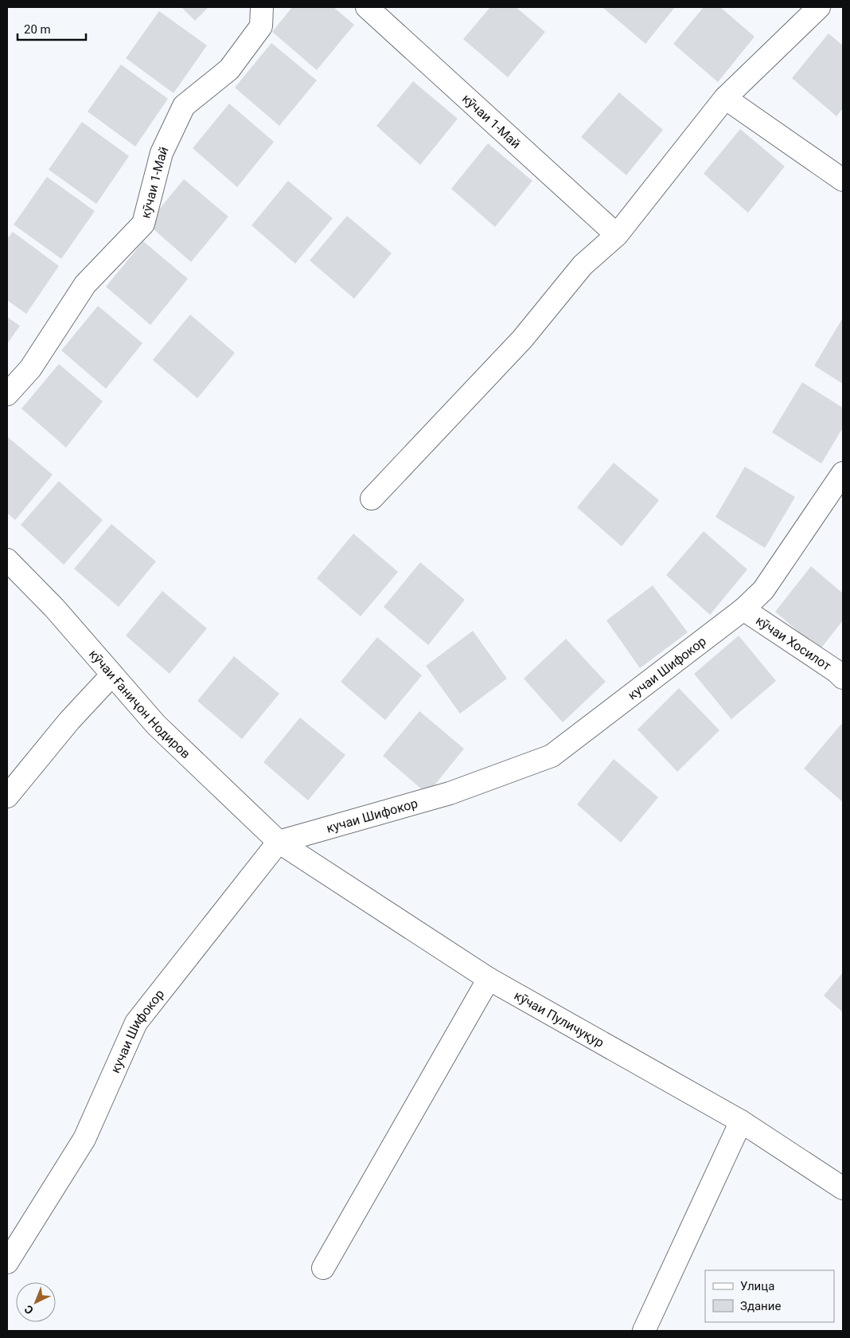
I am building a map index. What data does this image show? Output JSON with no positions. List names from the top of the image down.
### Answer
{
  "streets": {
    "street": [
      "кӯчаи 1-Май",
      "кӯчаи Хосилот",
      "кучаи Шифокор",
      "кӯчаи Ғаниҷон Нодиров",
      "кӯчаи Пуличуқур"
    ]
  },
  "crossings": [
    ["кӯчаи Хосилот", "кучаи Шифокор"],
    ["кучаи Шифокор", "кӯчаи Ғаниҷон Нодиров"],
    ["кучаи Шифокор", "кӯчаи Пуличуқур"],
    ["кӯчаи Ғаниҷон Нодиров", "кӯчаи Пуличуқур"]
  ],
  "legend": ["Улица", "Здание"],
  "scale_bar": "20 m",
  "north": "bottom left"
}
